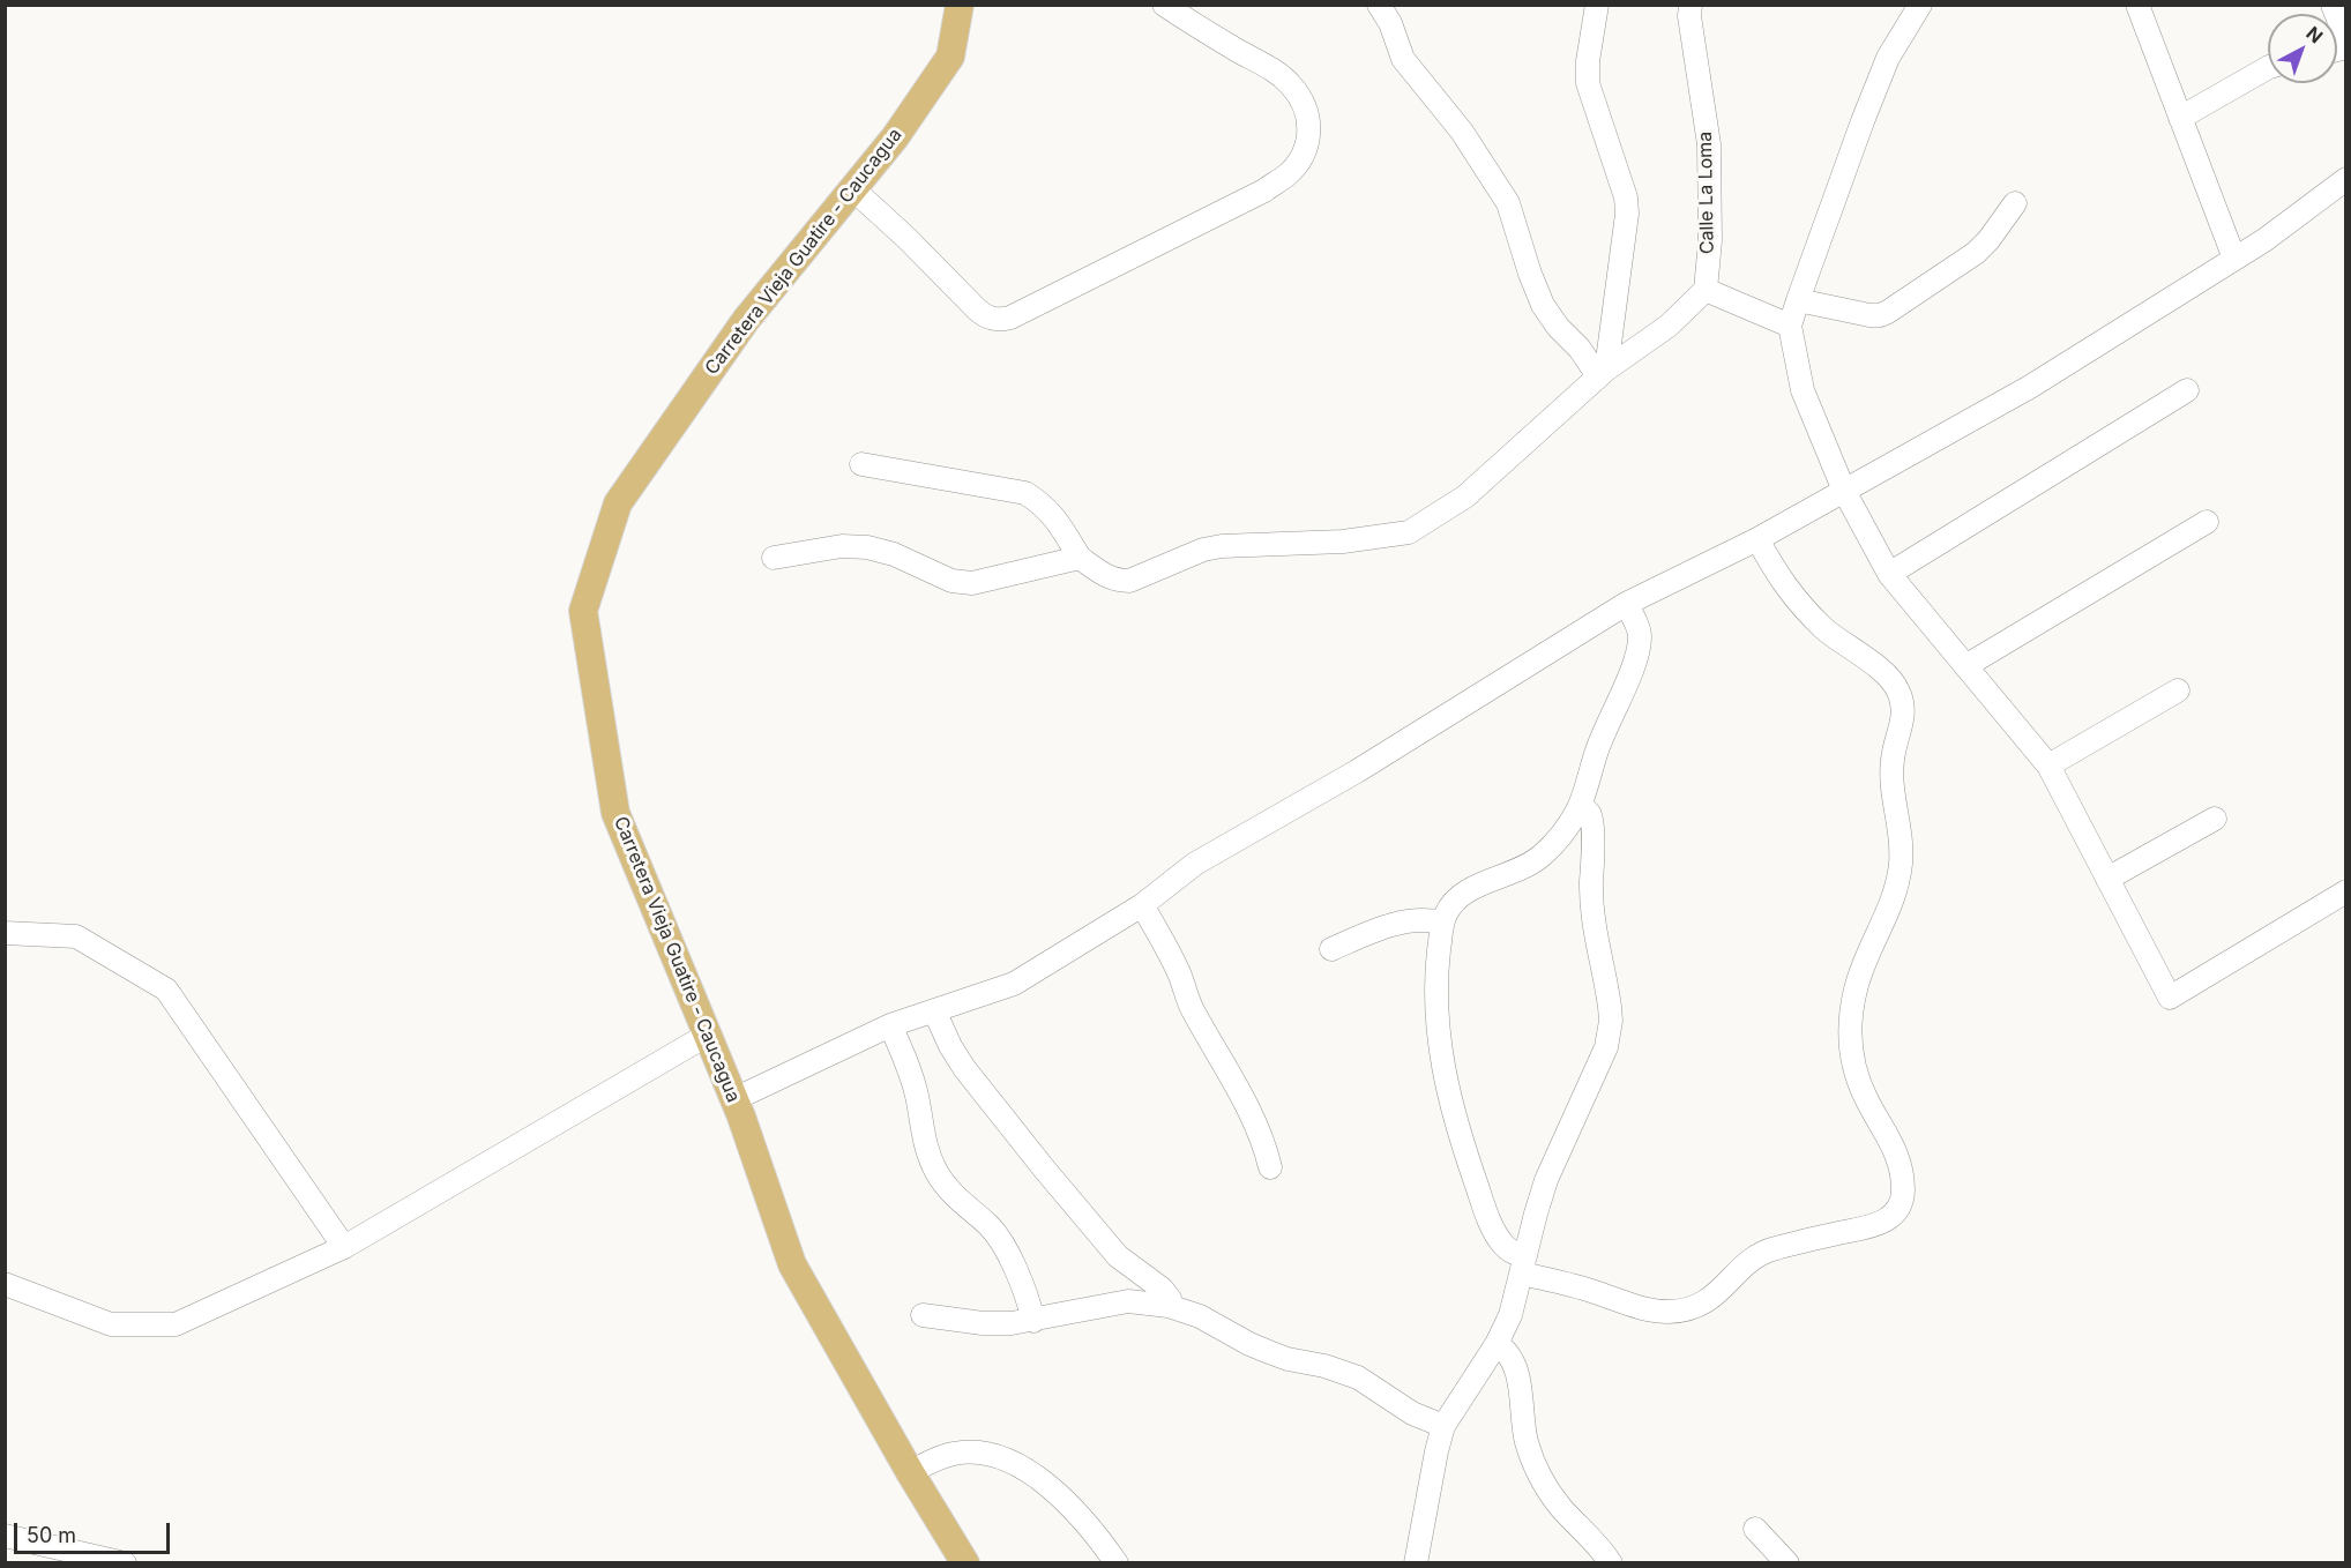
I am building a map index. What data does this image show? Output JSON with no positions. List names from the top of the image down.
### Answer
{
  "streets": {
    "main road": ["Carretera Vieja Guatire - Caucagua"],
    "street": ["Calle La Loma"]
  },
  "scale_bar": "50 m",
  "north": "top right"
}
